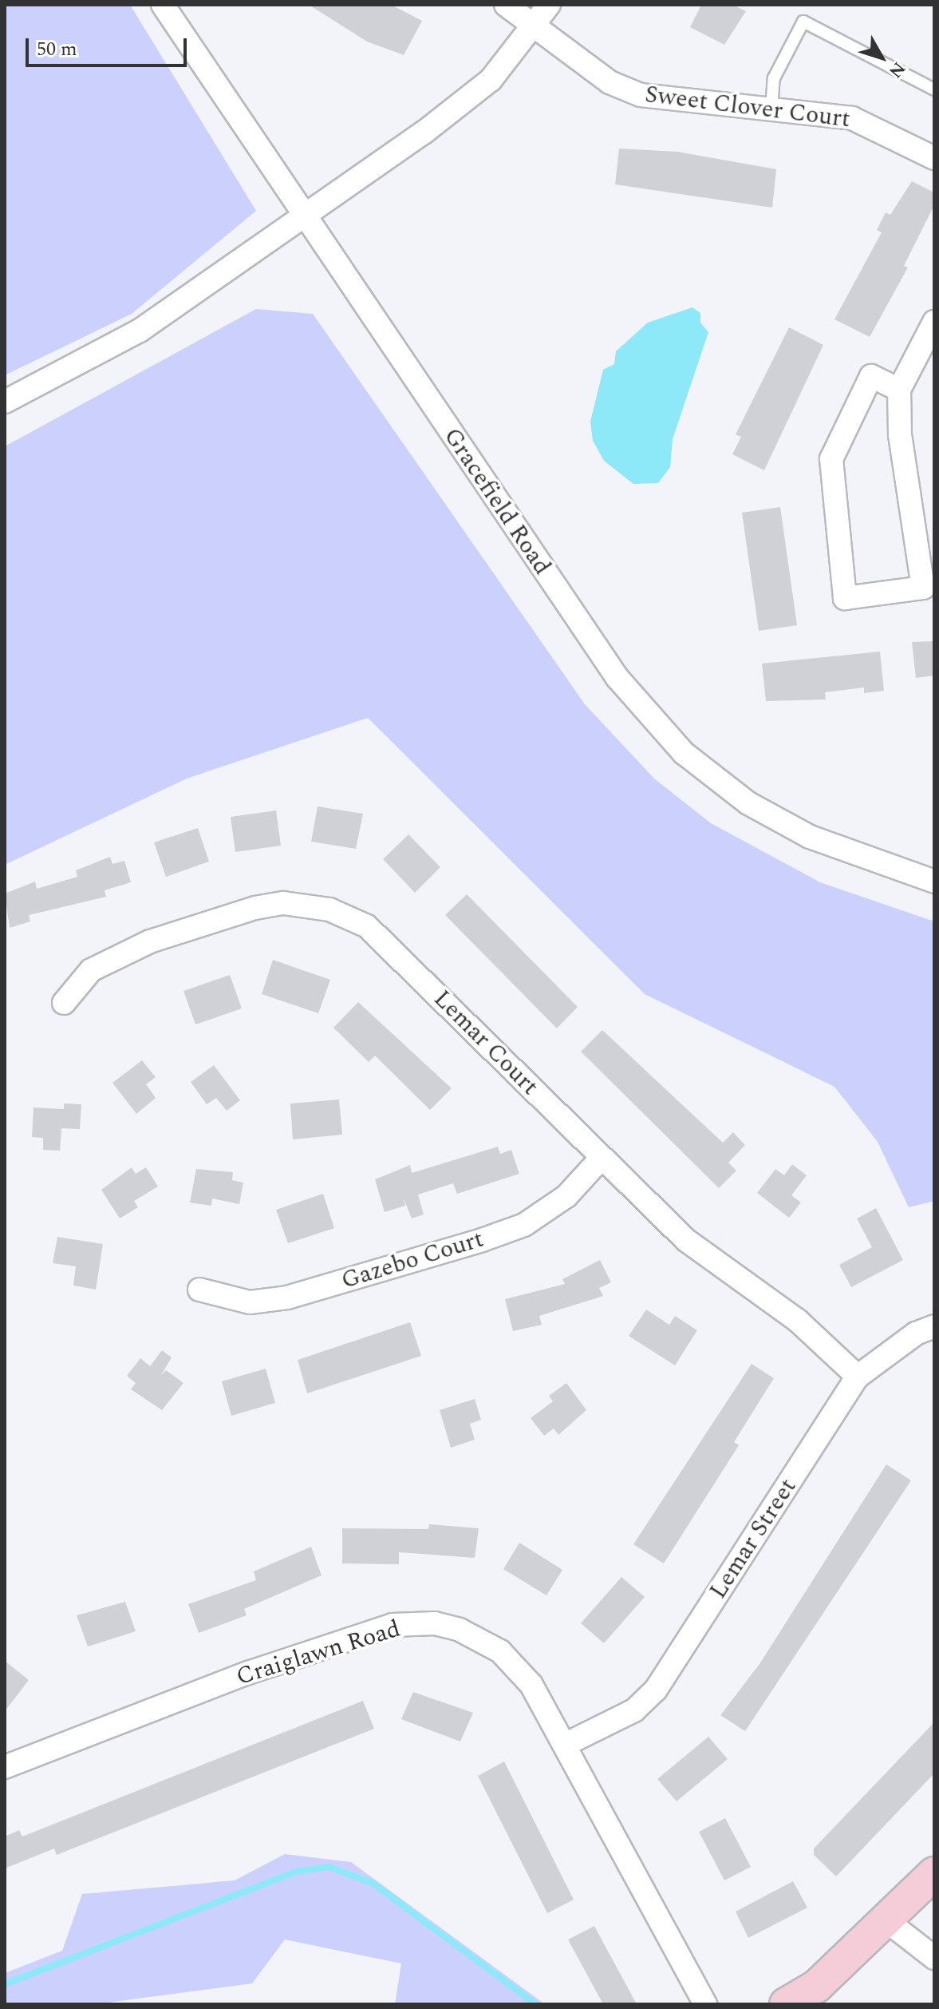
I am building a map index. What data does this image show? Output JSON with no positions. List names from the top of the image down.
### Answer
{
  "streets": {
    "street": [
      "Sweet Clover Court",
      "Gracefield Road",
      "Lemar Court",
      "Gazebo Court",
      "Lemar Street",
      "Craiglawn Road"
    ]
  },
  "crossings": [
    ["Lemar Court", "Gazebo Court"],
    ["Lemar Court", "Lemar Street"],
    ["Lemar Street", "Craiglawn Road"]
  ],
  "scale_bar": "50 m",
  "north": "bottom right"
}
